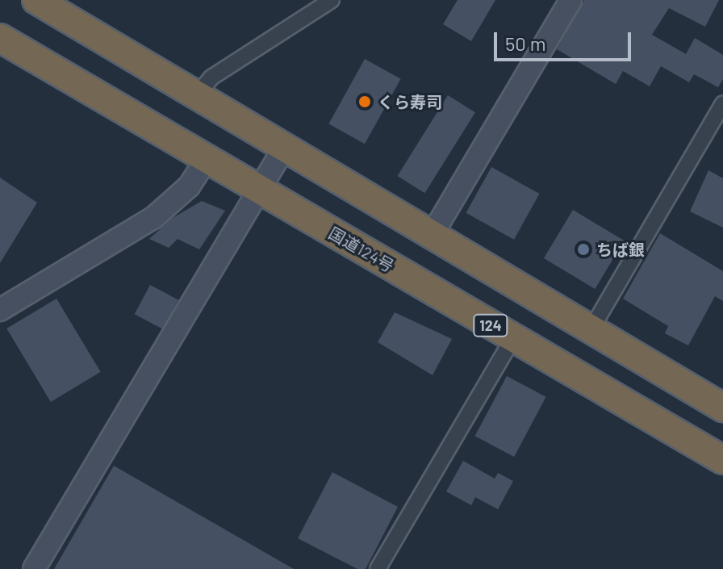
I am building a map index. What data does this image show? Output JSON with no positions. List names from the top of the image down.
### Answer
{
  "streets": {
    "highway": ["国道124号", "124"]
  },
  "places": ["くら寿司", "ちば銀"],
  "scale_bar": "50 m"
}
